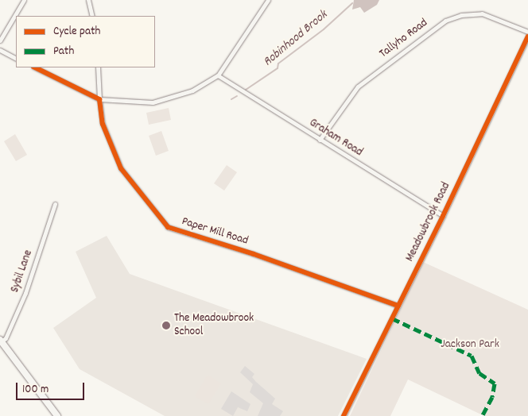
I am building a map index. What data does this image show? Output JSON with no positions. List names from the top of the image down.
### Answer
{
  "streets": {
    "street": [
      "Tallyho Road",
      "Graham Road",
      "Meadowbrook Road",
      "Paper Mill Road",
      "Sybil Lane"
    ]
  },
  "crossings": [
    ["Tallyho Road", "Graham Road"],
    ["Graham Road", "Meadowbrook Road"],
    ["Meadowbrook Road", "Paper Mill Road"]
  ],
  "water": ["Robinhood Brook"],
  "parks": ["Jackson Park"],
  "places": ["The Meadowbrook School"],
  "legend": ["Cycle path", "Path"],
  "scale_bar": "100 m"
}
